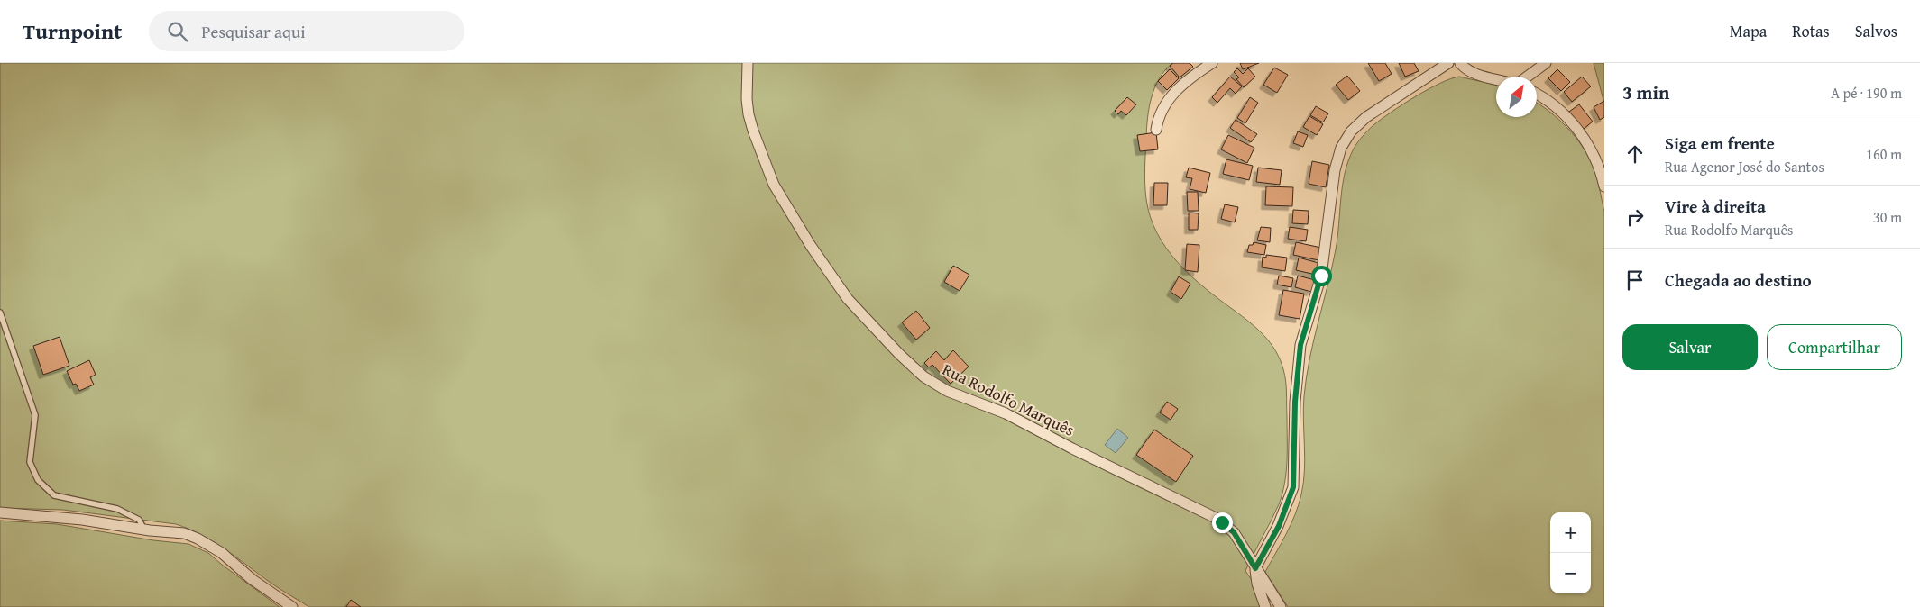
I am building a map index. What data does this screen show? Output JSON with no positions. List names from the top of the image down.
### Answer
{
  "streets": {
    "street": ["Rua Rodolfo Marquês"]
  },
  "north": "top right",
  "page": {
    "header": "Turnpoint",
    "search": "Pesquisar aqui",
    "nav": ["Mapa", "Rotas", "Salvos"],
    "heading": ["3 min", "A pé · 190 m"],
    "list": [
      ["Siga em frente", "Rua Agenor José do Santos", "160 m"],
      ["Vire à direita", "Rua Rodolfo Marquês", "30 m"],
      "Chegada ao destino"
    ],
    "buttons": ["Salvar", "Compartilhar"],
    "map_buttons": ["+", "−"]
  }
}
